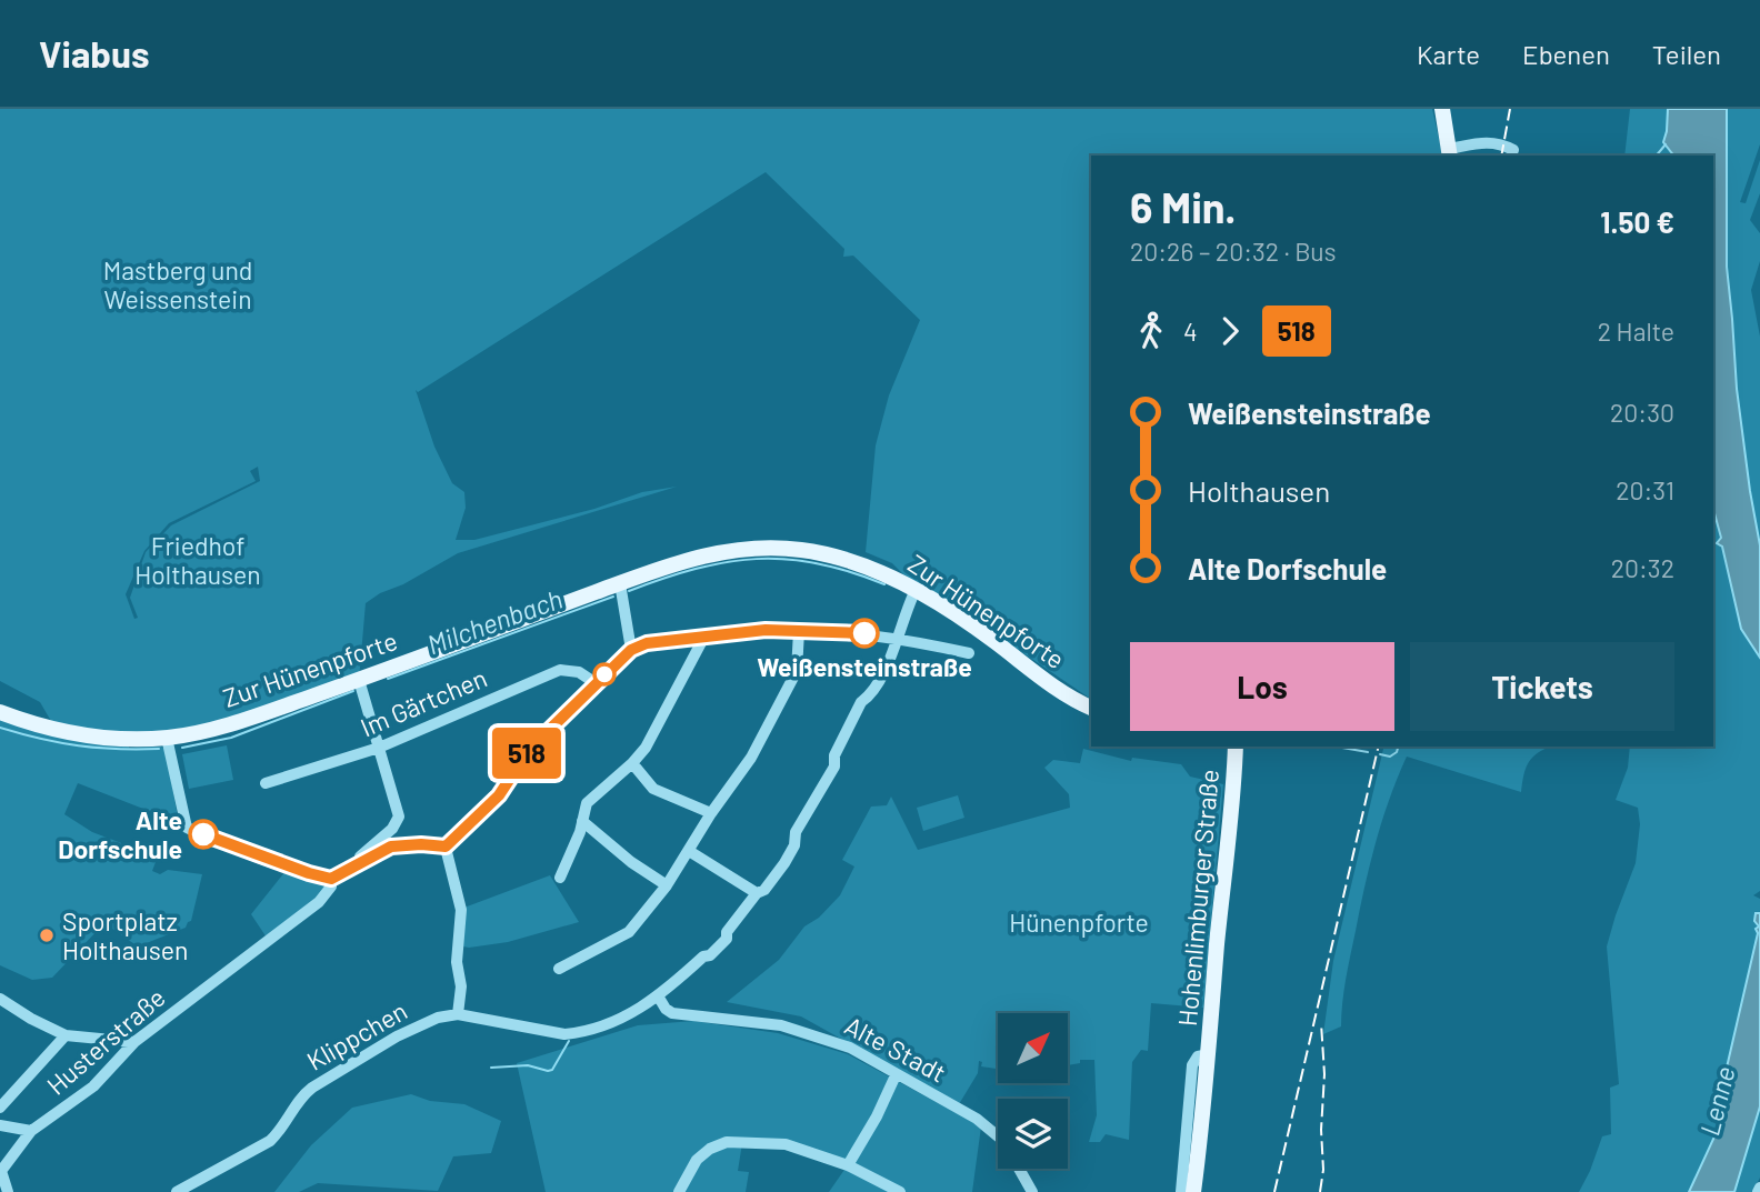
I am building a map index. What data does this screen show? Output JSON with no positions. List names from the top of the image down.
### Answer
{
  "streets": {
    "main road": ["Zur Hünenpforte", "Hohenlimburger Straße"],
    "street": [
      "Im Gärtchen",
      "Klippchen",
      "Husterstraße",
      "Alte Stadt"
    ]
  },
  "crossings": [
    ["Klippchen", "Alte Stadt"]
  ],
  "water": ["Milchenbach", "Lenne"],
  "parks": ["Mastberg und Weissenstein", "Friedhof Holthausen", "Hünenpforte"],
  "places": ["Weißensteinstraße", "Alte Dorfschule", "Sportplatz Holthausen"],
  "lines": ["bus line 518"],
  "north": "top right",
  "page": {
    "header": "Viabus",
    "nav": ["Karte", "Ebenen", "Teilen"],
    "on_map": "518",
    "heading": ["6 Min.", "20:26 – 20:32 · Bus", "1.50 €"],
    "legs": ["4", "518", "2 Halte"],
    "list": [
      {
        "name": "Weißensteinstraße",
        "value": "20:30"
      },
      {
        "name": "Holthausen",
        "value": "20:31"
      },
      {
        "name": "Alte Dorfschule",
        "value": "20:32"
      }
    ],
    "buttons": ["Los", "Tickets"]
  }
}
